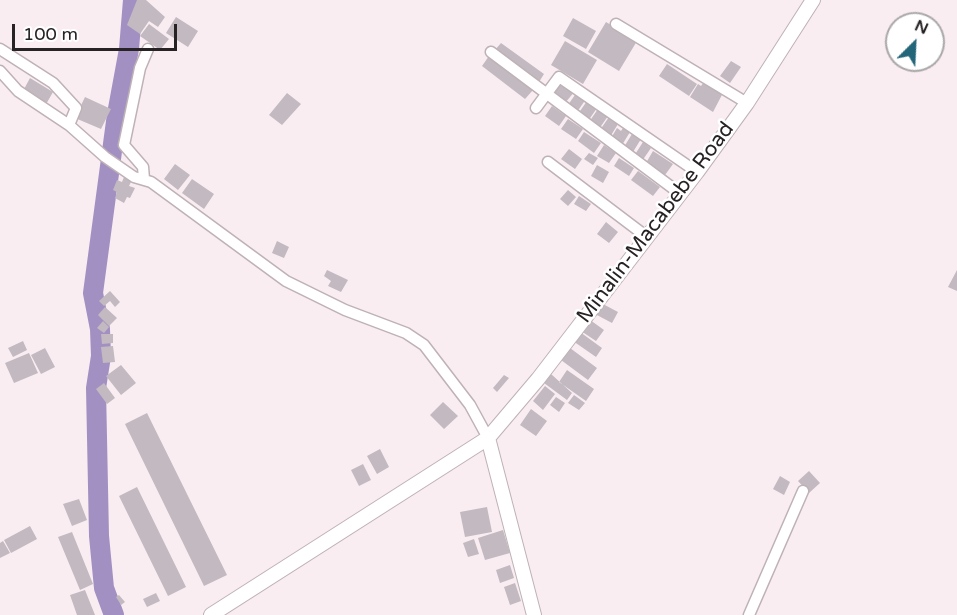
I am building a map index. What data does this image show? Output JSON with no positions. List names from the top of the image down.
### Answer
{
  "streets": {
    "main road": ["Minalin-Macabebe Road"]
  },
  "scale_bar": "100 m",
  "north": "top right"
}
